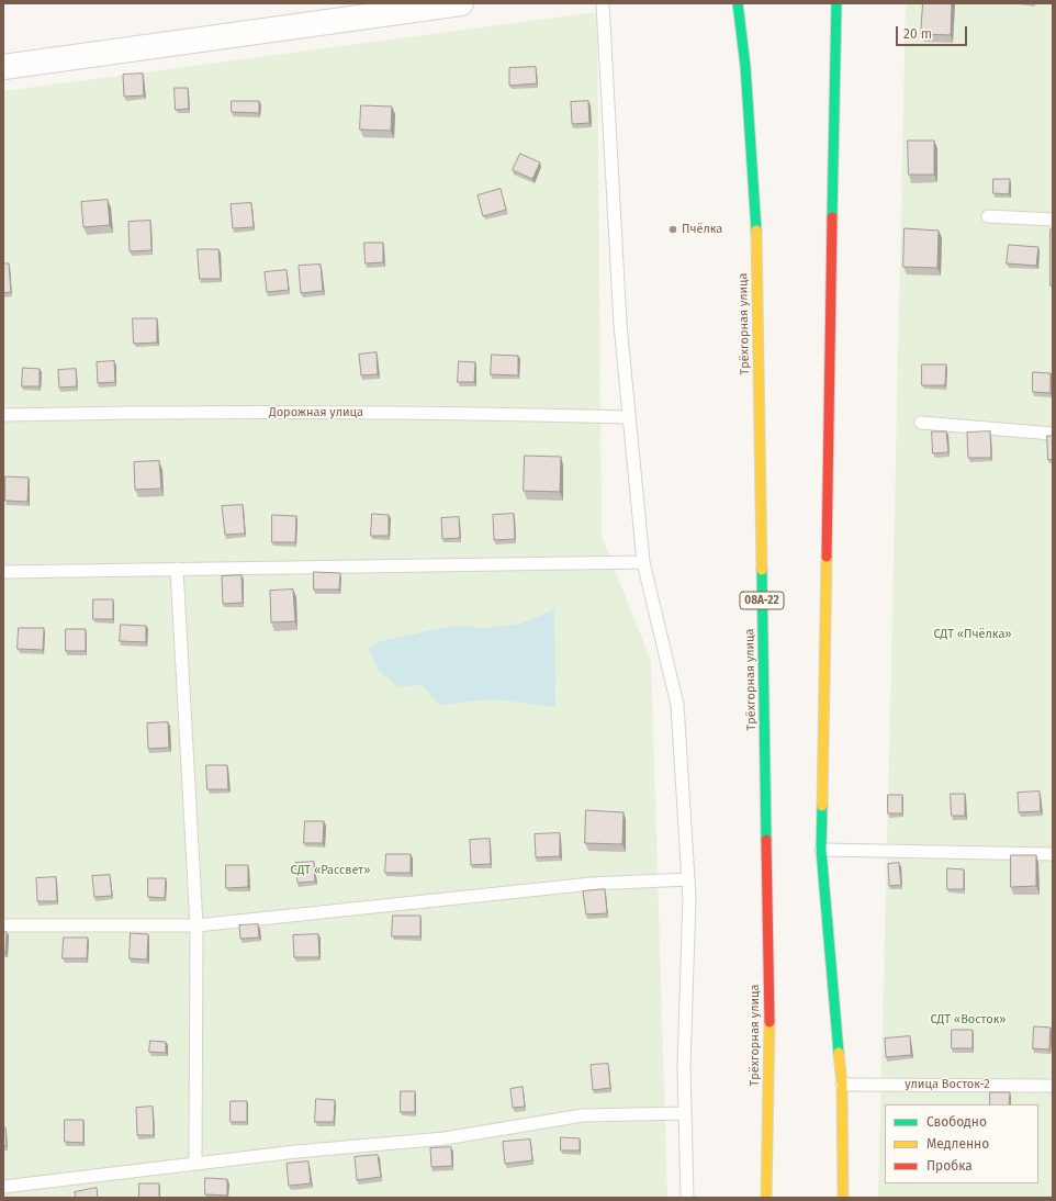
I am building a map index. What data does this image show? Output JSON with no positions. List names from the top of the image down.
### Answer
{
  "streets": {
    "main road": ["Трёхгорная улица", "08А-22"],
    "lane": ["Дорожная улица", "улица Восток-2"]
  },
  "parks": ["СДТ «Пчёлка»", "СДТ «Рассвет»", "СДТ «Восток»"],
  "places": ["Пчёлка"],
  "legend": ["Свободно", "Медленно", "Пробка"],
  "scale_bar": "20 m"
}
